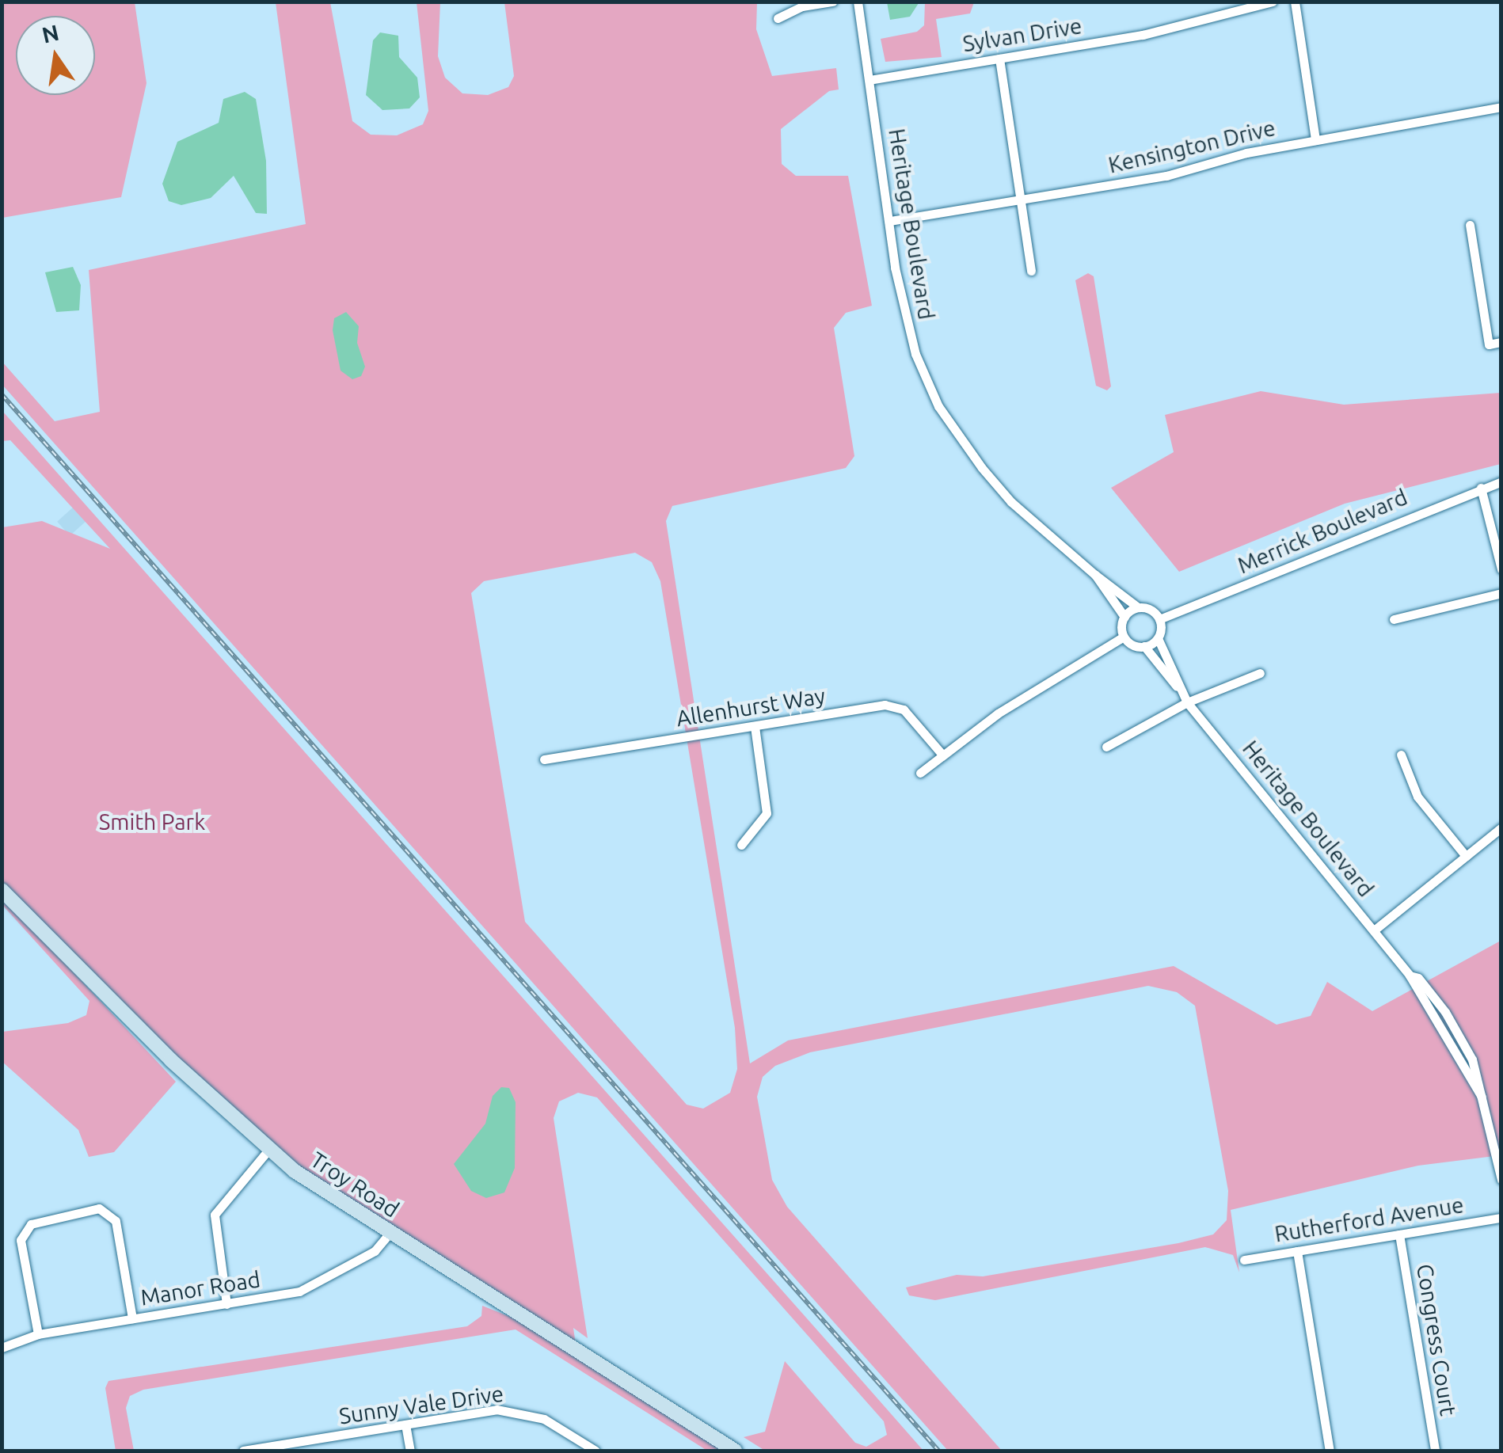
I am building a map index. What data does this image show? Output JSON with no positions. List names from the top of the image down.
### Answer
{
  "streets": {
    "street": [
      "Sylvan Drive",
      "Kensington Drive",
      "Heritage Boulevard",
      "Merrick Boulevard",
      "Allenhurst Way",
      "Troy Road",
      "Rutherford Avenue",
      "Manor Road",
      "Congress Court",
      "Sunny Vale Drive"
    ]
  },
  "crossings": [
    ["Sylvan Drive", "Heritage Boulevard"],
    ["Kensington Drive", "Heritage Boulevard"],
    ["Heritage Boulevard", "Merrick Boulevard"],
    ["Troy Road", "Manor Road"],
    ["Rutherford Avenue", "Congress Court"]
  ],
  "parks": ["Smith Park"],
  "north": "top"
}
